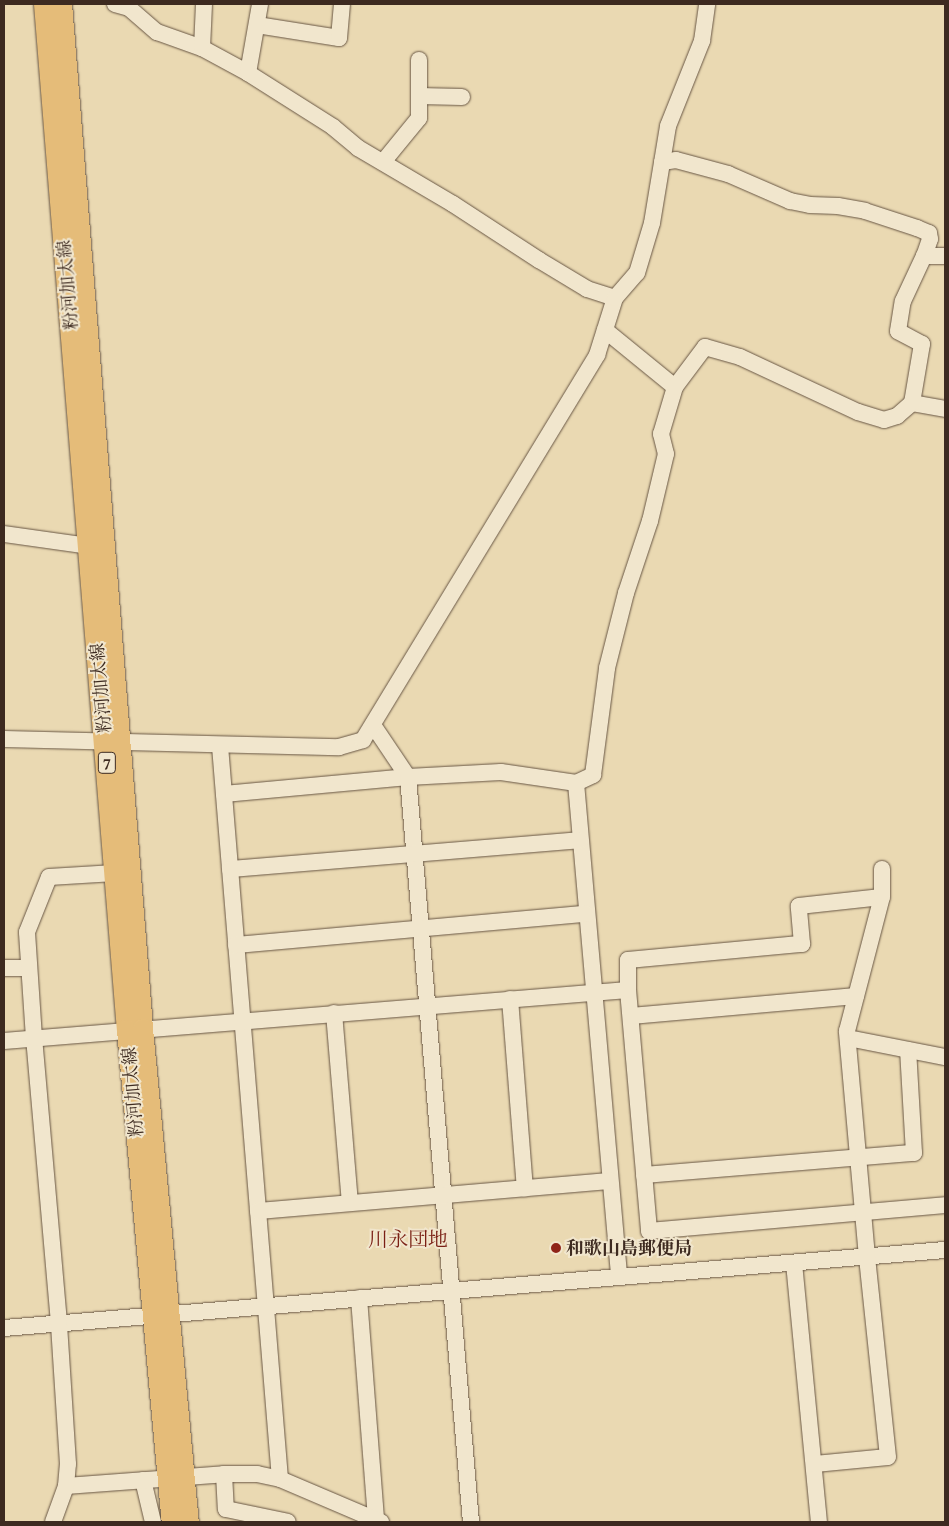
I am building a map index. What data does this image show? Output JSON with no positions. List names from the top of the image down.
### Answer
{
  "streets": {
    "main road": ["粉河加太線", "7"]
  },
  "districts": ["川永団地"],
  "places": ["和歌山島郵便局"]
}
